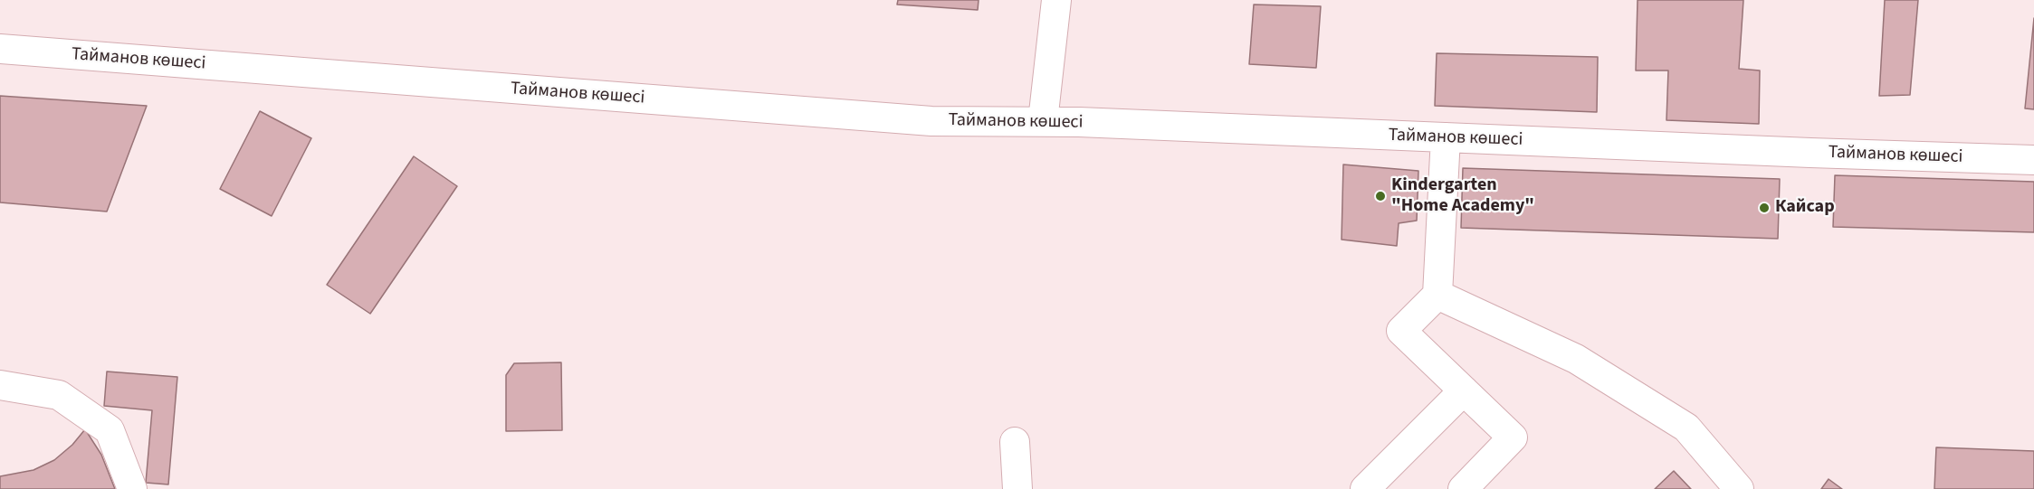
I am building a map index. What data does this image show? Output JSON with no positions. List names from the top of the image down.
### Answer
{
  "streets": {
    "street": ["Тайманов көшесі"]
  },
  "places": ["Kindergarten \"Home Academy\"", "Кайсар"]
}
